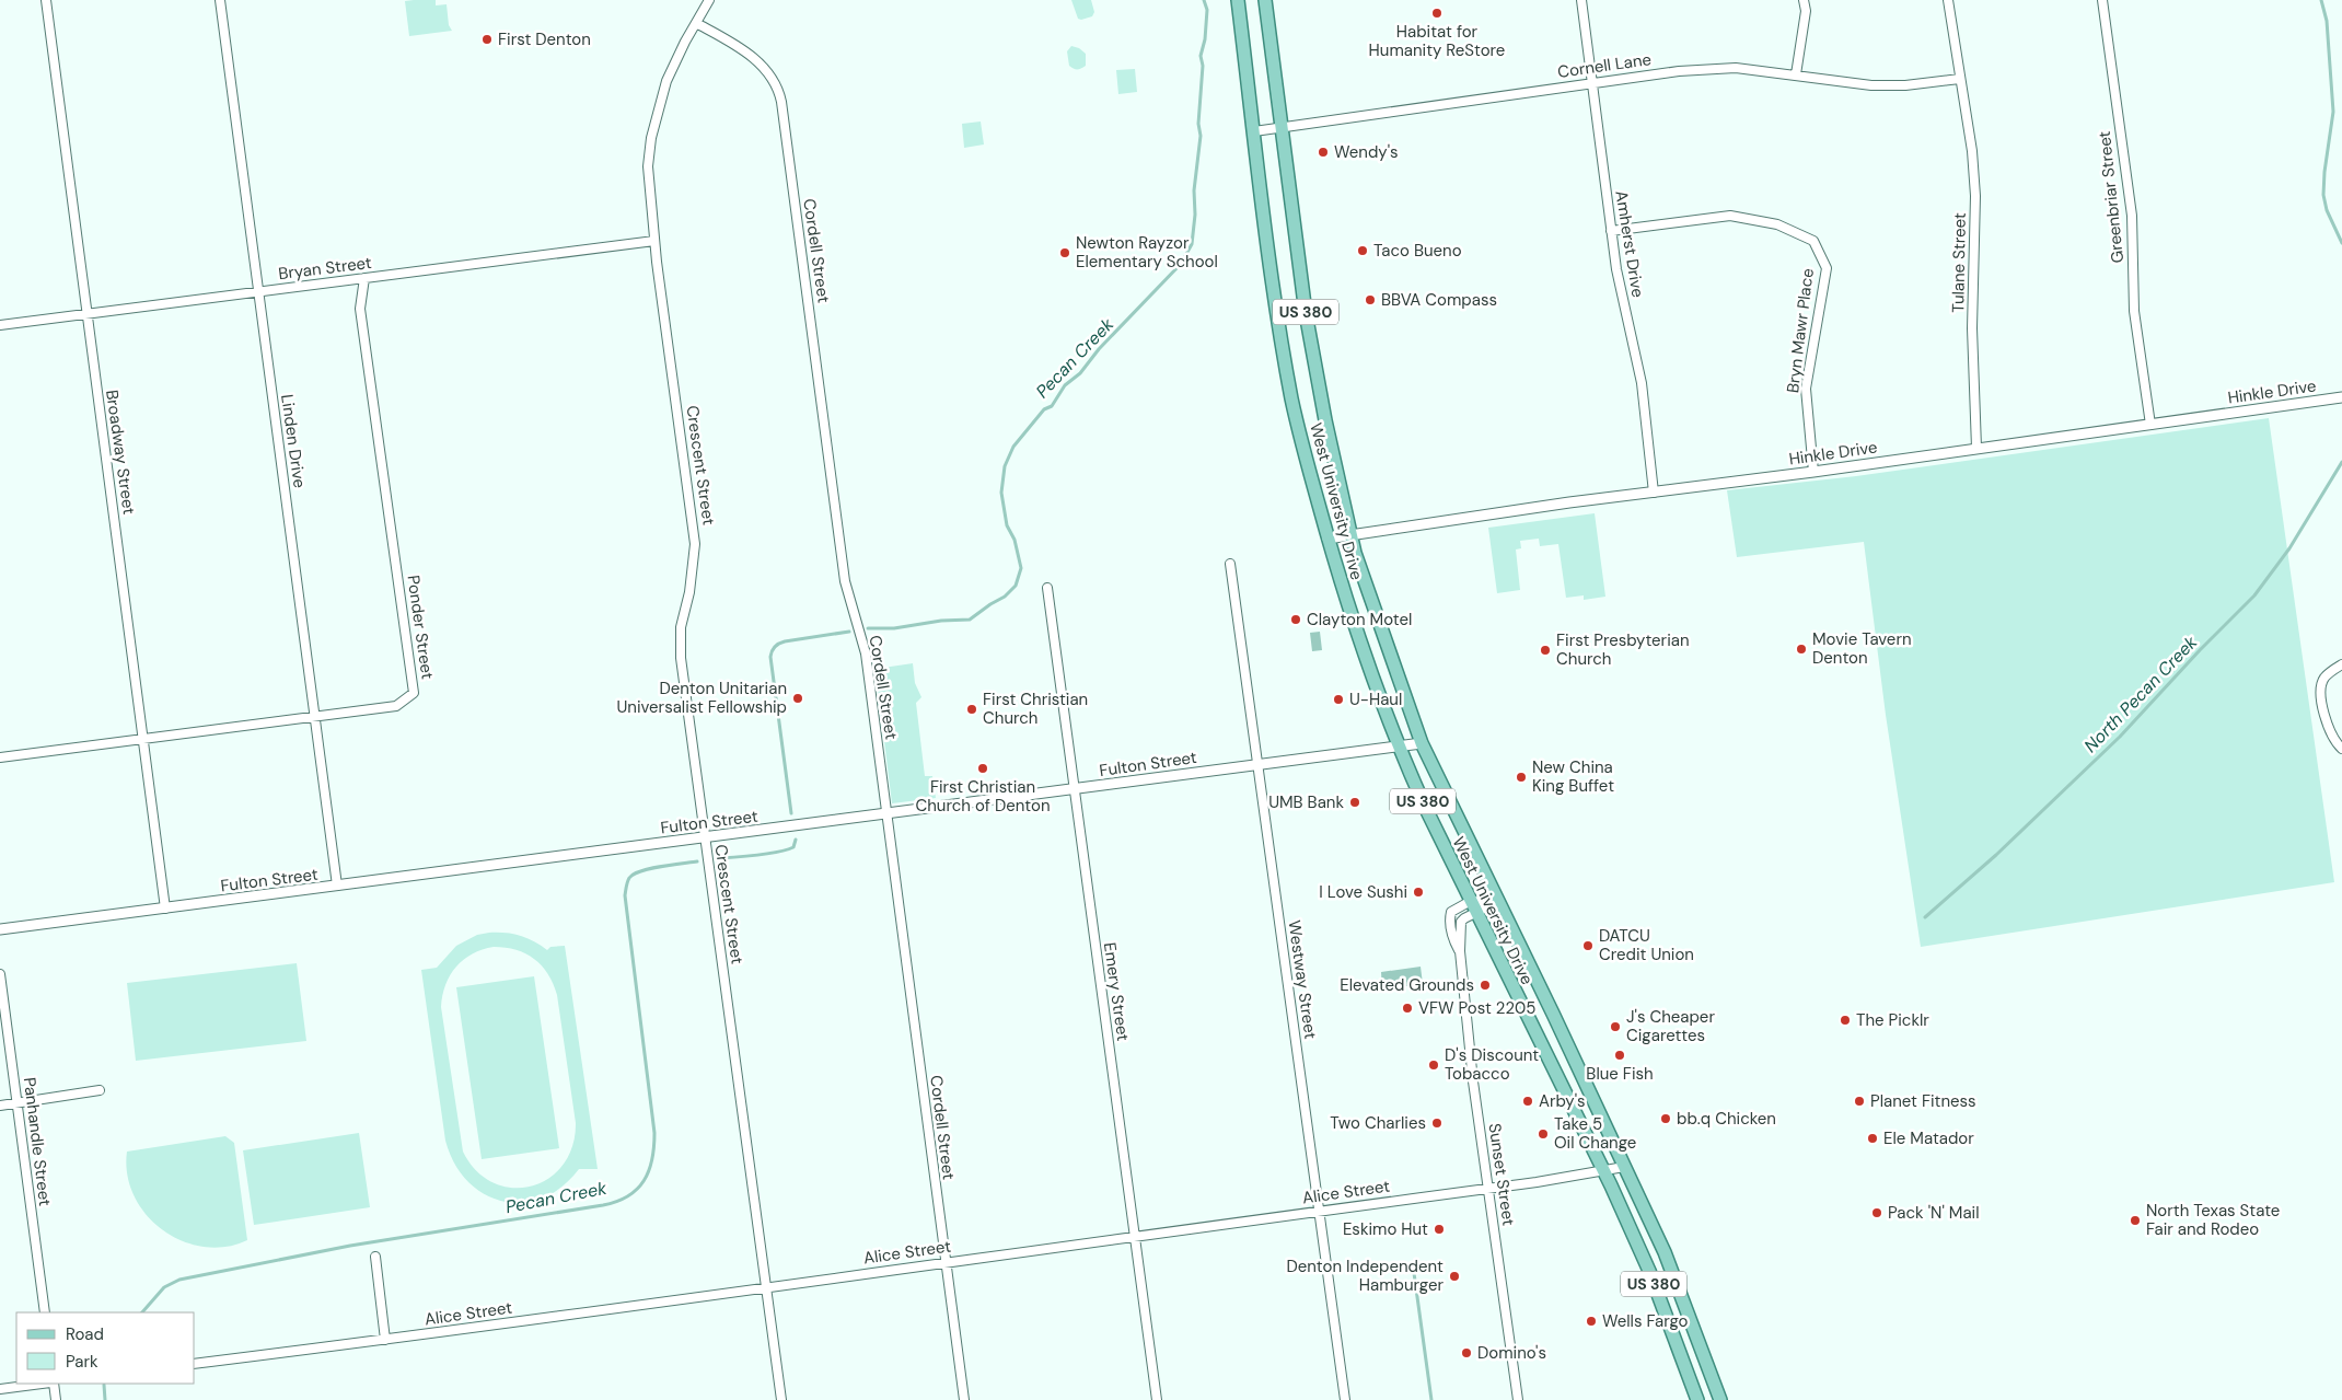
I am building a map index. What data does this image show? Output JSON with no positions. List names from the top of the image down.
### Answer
{
  "streets": {
    "main road": ["US 380", "West University Drive"],
    "street": [
      "Cornell Lane",
      "Greenbriar Street",
      "Amherst Drive",
      "Cordell Street",
      "Tulane Street",
      "Bryan Street",
      "Bryn Mawr Place",
      "Hinkle Drive",
      "Linden Drive",
      "Broadway Street",
      "Crescent Street",
      "Ponder Street",
      "Fulton Street",
      "Westway Street",
      "Emery Street",
      "Panhandle Street",
      "Sunset Street",
      "Alice Street"
    ]
  },
  "crossings": [
    ["Cornell Lane", "Amherst Drive"],
    ["Cornell Lane", "Tulane Street"],
    ["Cornell Lane", "West University Drive"],
    ["Greenbriar Street", "Hinkle Drive"],
    ["Amherst Drive", "Bryn Mawr Place"],
    ["Amherst Drive", "Hinkle Drive"],
    ["Cordell Street", "Crescent Street"],
    ["Cordell Street", "Fulton Street"],
    ["Cordell Street", "Alice Street"],
    ["Tulane Street", "Hinkle Drive"],
    ["Bryan Street", "Linden Drive"],
    ["Bryan Street", "Broadway Street"],
    ["Bryan Street", "Crescent Street"],
    ["Bryan Street", "Ponder Street"],
    ["Bryn Mawr Place", "Hinkle Drive"],
    ["Hinkle Drive", "West University Drive"],
    ["Linden Drive", "Ponder Street"],
    ["Linden Drive", "Fulton Street"],
    ["Broadway Street", "Ponder Street"],
    ["Broadway Street", "Fulton Street"],
    ["Crescent Street", "Fulton Street"],
    ["Crescent Street", "Alice Street"],
    ["West University Drive", "Fulton Street"],
    ["West University Drive", "Sunset Street"],
    ["West University Drive", "Alice Street"],
    ["Fulton Street", "Westway Street"],
    ["Fulton Street", "Emery Street"],
    ["Westway Street", "Alice Street"],
    ["Emery Street", "Alice Street"],
    ["Sunset Street", "Alice Street"]
  ],
  "water": ["Pecan Creek", "North Pecan Creek"],
  "places": [
    "Habitat for Humanity ReStore",
    "First Denton",
    "Wendy's",
    "Taco Bueno",
    "Newton Rayzor Elementary School",
    "BBVA Compass",
    "Clayton Motel",
    "Movie Tavern Denton",
    "First Presbyterian Church",
    "Denton Unitarian Universalist Fellowship",
    "U-Haul",
    "First Christian Church",
    "First Christian Church of Denton",
    "New China King Buffet",
    "UMB Bank",
    "I Love Sushi",
    "DATCU Credit Union",
    "Elevated Grounds",
    "VFW Post 2205",
    "The Picklr",
    "J's Cheaper Cigarettes",
    "Blue Fish",
    "D's Discount Tobacco",
    "Arby's",
    "Planet Fitness",
    "bb.q Chicken",
    "Two Charlies",
    "Take 5 Oil Change",
    "Ele Matador",
    "Pack 'N' Mail",
    "North Texas State Fair and Rodeo",
    "Eskimo Hut",
    "Denton Independent Hamburger",
    "Wells Fargo",
    "Domino's"
  ],
  "legend": ["Road", "Park"]
}
